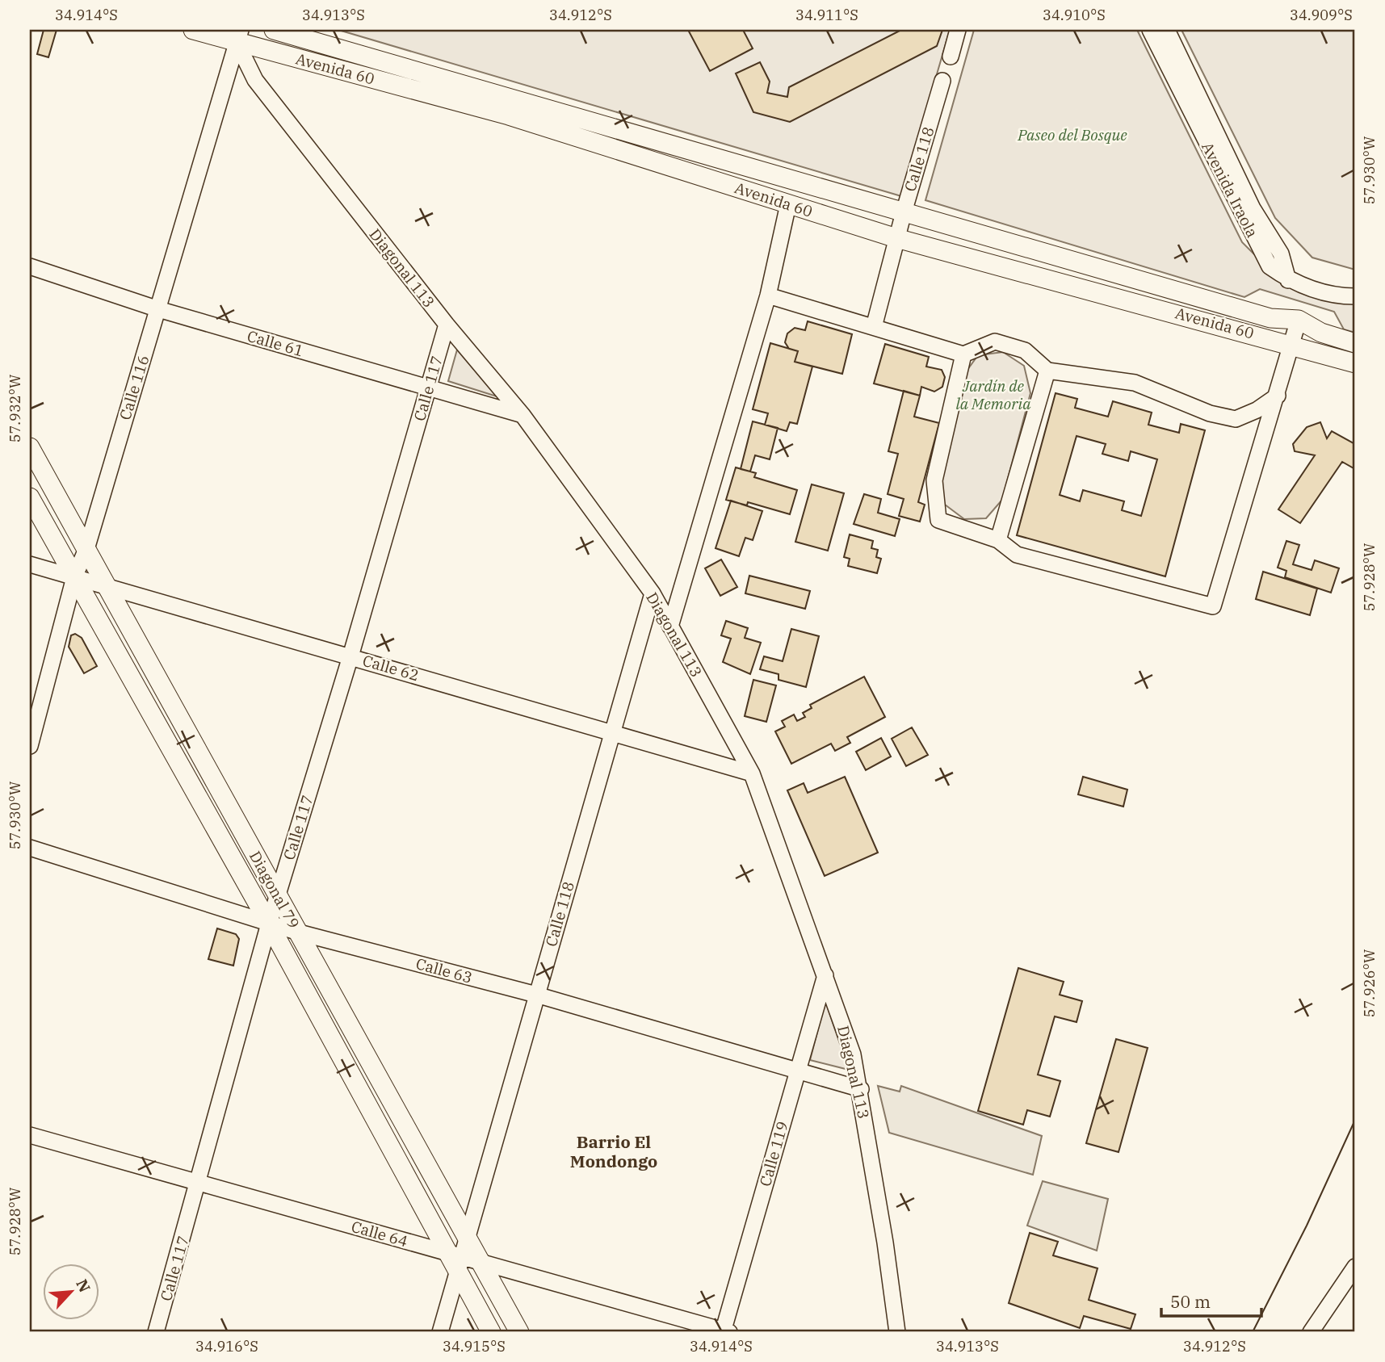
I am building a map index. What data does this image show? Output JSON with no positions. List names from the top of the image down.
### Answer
{
  "streets": {
    "main road": ["Avenida 60", "Diagonal 79"],
    "street": [
      "Calle 118",
      "Avenida Iraola",
      "Diagonal 113",
      "Calle 61",
      "Calle 116",
      "Calle 117",
      "Calle 62",
      "Calle 63",
      "Calle 119",
      "Calle 64"
    ]
  },
  "crossings": [
    ["Avenida 60", "Calle 118"],
    ["Avenida 60", "Diagonal 113"],
    ["Avenida 60", "Calle 116"],
    ["Calle 118", "Diagonal 113"],
    ["Calle 118", "Calle 62"],
    ["Calle 118", "Diagonal 79"],
    ["Calle 118", "Calle 63"],
    ["Calle 118", "Calle 64"],
    ["Diagonal 113", "Calle 61"],
    ["Diagonal 113", "Calle 116"],
    ["Diagonal 113", "Calle 117"],
    ["Diagonal 113", "Calle 62"],
    ["Diagonal 113", "Calle 63"],
    ["Diagonal 113", "Calle 119"],
    ["Calle 61", "Calle 116"],
    ["Calle 61", "Calle 117"],
    ["Calle 116", "Calle 62"],
    ["Calle 116", "Diagonal 79"],
    ["Calle 117", "Calle 62"],
    ["Calle 117", "Diagonal 79"],
    ["Calle 117", "Calle 63"],
    ["Calle 117", "Calle 64"],
    ["Calle 62", "Diagonal 79"],
    ["Diagonal 79", "Calle 63"],
    ["Diagonal 79", "Calle 64"],
    ["Calle 63", "Calle 119"],
    ["Calle 119", "Calle 64"]
  ],
  "districts": ["Barrio El Mondongo"],
  "parks": ["Paseo del Bosque", "Jardín de la Memoria"],
  "scale_bar": "50 m",
  "north": "top right",
  "coordinates": [
    "34.914°S",
    "34.913°S",
    "34.912°S",
    "34.911°S",
    "34.910°S",
    "34.909°S",
    "57.930°W",
    "57.932°W",
    "57.928°W",
    "57.926°W",
    "34.916°S",
    "34.915°S"
  ]
}
